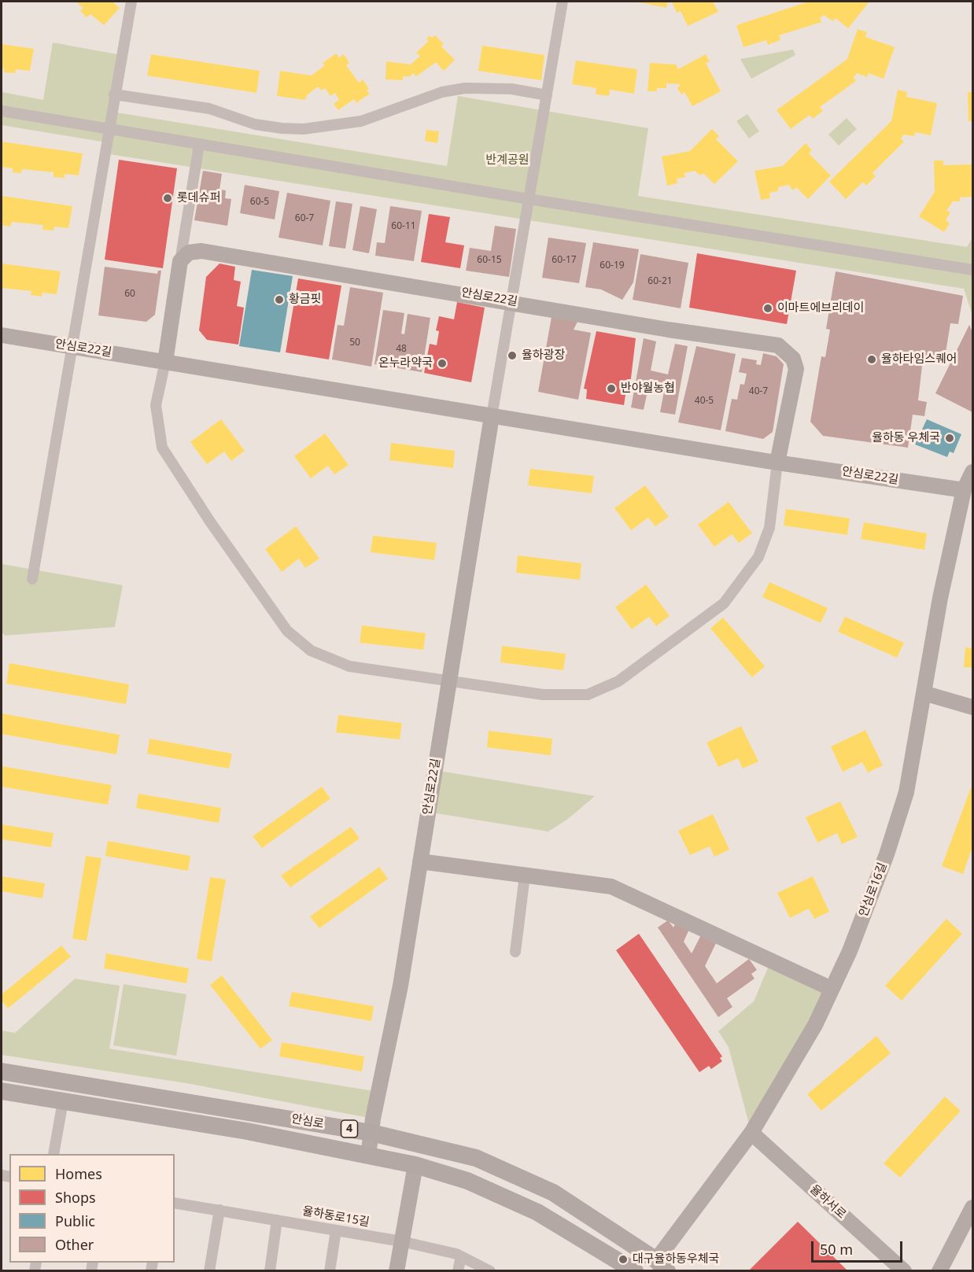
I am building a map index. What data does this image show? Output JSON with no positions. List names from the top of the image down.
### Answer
{
  "streets": {
    "main road": ["안심로", "4"],
    "street": [
      "안심로22길",
      "안심로16길",
      "율하서로",
      "율하동로15길"
    ]
  },
  "crossings": [
    ["안심로22길", "안심로16길"],
    ["안심로22길", "안심로"],
    ["안심로16길", "안심로"],
    ["안심로16길", "율하서로"]
  ],
  "parks": ["반계공원"],
  "places": [
    "롯데슈퍼",
    "황금핏",
    "이마트에브리데이",
    "율하광장",
    "율하타임스퀘어",
    "온누라약국",
    "반야월농협",
    "율하동 우체국",
    "대구율하동우체국"
  ],
  "house_numbers": [
    "60-5",
    "60-7",
    "60-11",
    "60-15",
    "60-17",
    "60-19",
    "60-21",
    "60",
    "50",
    "48",
    "40-7",
    "40-5"
  ],
  "legend": [
    "Homes",
    "Shops",
    "Public",
    "Other"
  ],
  "scale_bar": "50 m"
}
